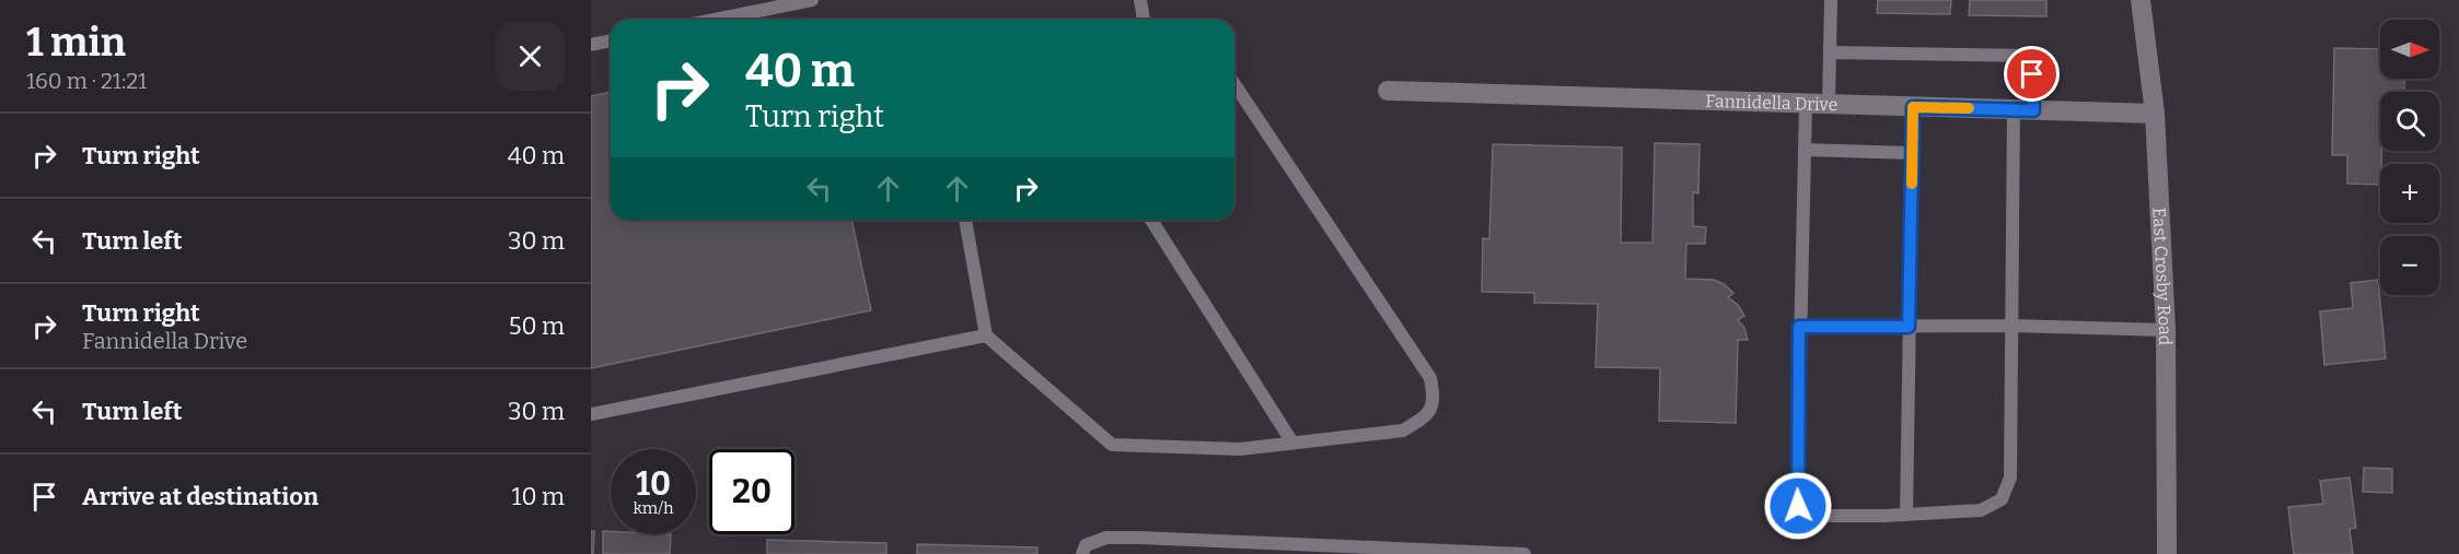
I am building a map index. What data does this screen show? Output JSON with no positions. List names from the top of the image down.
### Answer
{
  "streets": {
    "street": ["Fannidella Drive", "East Crosby Road"]
  },
  "crossings": [
    ["Fannidella Drive", "East Crosby Road"]
  ],
  "north": "right",
  "page": {
    "heading": ["1 min", "160 m · 21:21"],
    "map_buttons": ["+", "−"],
    "turn": ["40 m", "Turn right"],
    "list": [
      {
        "name": "Turn right",
        "value": "40 m"
      },
      {
        "name": "Turn left",
        "value": "30 m"
      },
      {
        "name": "Turn right",
        "note": "Fannidella Drive",
        "value": "50 m"
      },
      {
        "name": "Turn left",
        "value": "30 m"
      },
      {
        "name": "Arrive at destination",
        "value": "10 m"
      }
    ],
    "speed": "10 km/h",
    "limit": "20"
  }
}
